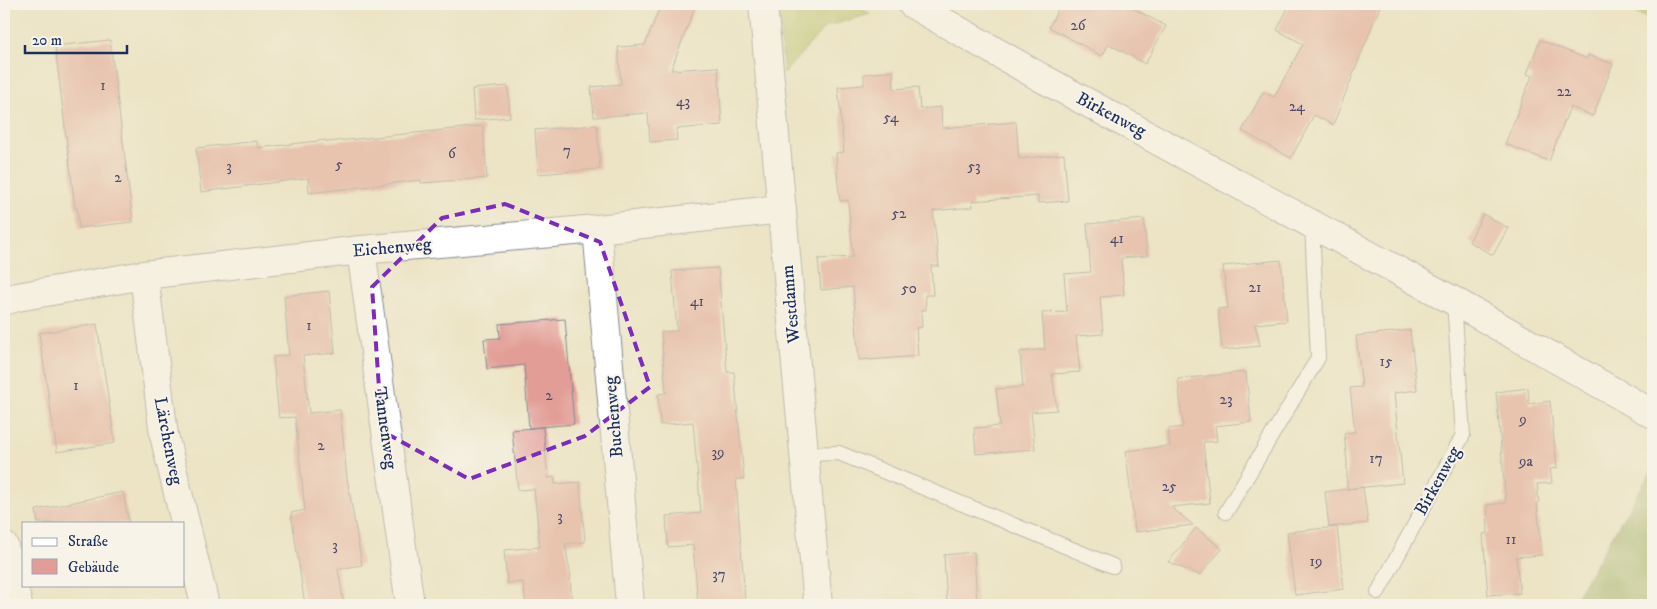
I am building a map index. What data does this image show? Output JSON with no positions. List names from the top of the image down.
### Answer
{
  "streets": {
    "street": [
      "Birkenweg",
      "Eichenweg",
      "Westdamm",
      "Buchenweg",
      "Tannenweg",
      "Lärchenweg"
    ]
  },
  "crossings": [
    ["Eichenweg", "Westdamm"],
    ["Eichenweg", "Buchenweg"],
    ["Eichenweg", "Tannenweg"],
    ["Eichenweg", "Lärchenweg"]
  ],
  "house_numbers": [
    "26",
    "1",
    "22",
    "43",
    "24",
    "54",
    "7",
    "6",
    "5",
    "3",
    "53",
    "2",
    "52",
    "41",
    "21",
    "50",
    "41",
    "1",
    "15",
    "1",
    "2",
    "23",
    "9",
    "2",
    "39",
    "17",
    "9a",
    "25",
    "3",
    "11",
    "3",
    "19",
    "37"
  ],
  "legend": ["Straße", "Gebäude"],
  "scale_bar": "20 m"
}
